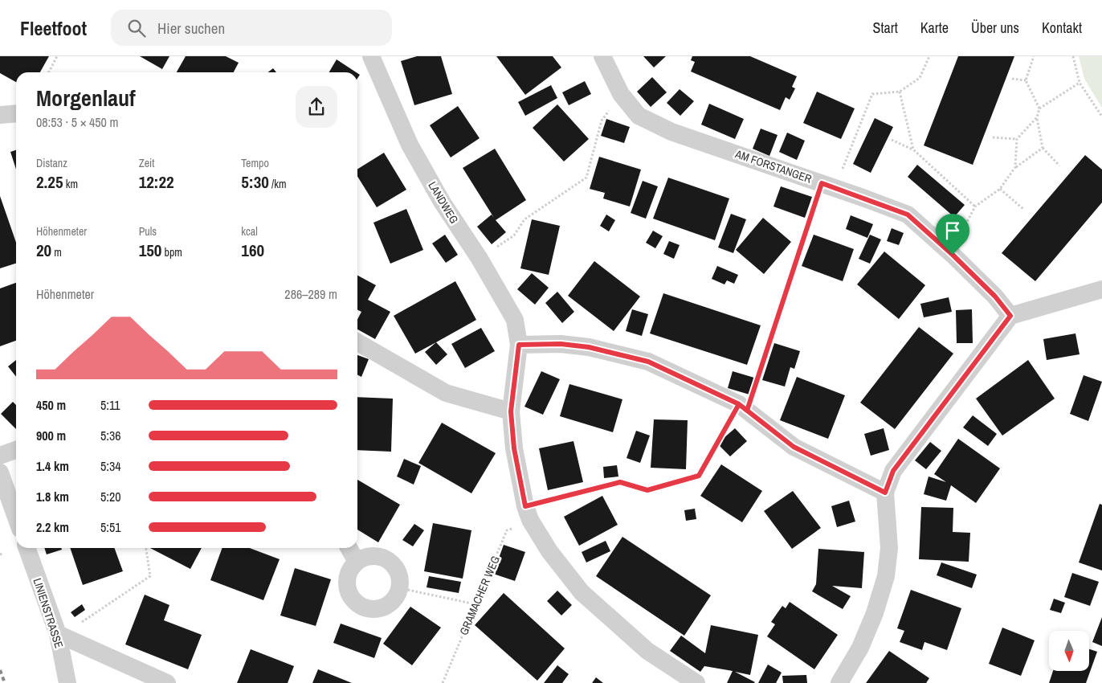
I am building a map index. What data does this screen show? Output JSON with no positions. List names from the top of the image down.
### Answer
{
  "streets": {
    "street": ["AM FORSTANGER", "LANDWEG", "LINIENSTRASSE"],
    "path": ["GRAMACHER WEG"]
  },
  "crossings": [
    ["AM FORSTANGER", "GRAMACHER WEG"],
    ["LANDWEG", "GRAMACHER WEG"]
  ],
  "north": "bottom",
  "page": {
    "header": "Fleetfoot",
    "search": "Hier suchen",
    "nav": [
      "Start",
      "Karte",
      "Über uns",
      "Kontakt"
    ],
    "heading": ["Morgenlauf", "08:53 · 5 × 450 m"],
    "stats": [
      ["Distanz", "2.25 km"],
      ["Zeit", "12:22"],
      ["Tempo", "5:30 /km"],
      ["Höhenmeter", "20 m"],
      ["Puls", "150 bpm"],
      ["kcal", "160"]
    ],
    "chart": ["Höhenmeter", "286–289 m"],
    "list": [
      {
        "name": "450 m",
        "note": "5:11"
      },
      {
        "name": "900 m",
        "note": "5:36"
      },
      {
        "name": "1.4 km",
        "note": "5:34"
      },
      {
        "name": "1.8 km",
        "note": "5:20"
      },
      {
        "name": "2.2 km",
        "note": "5:51"
      }
    ]
  }
}
